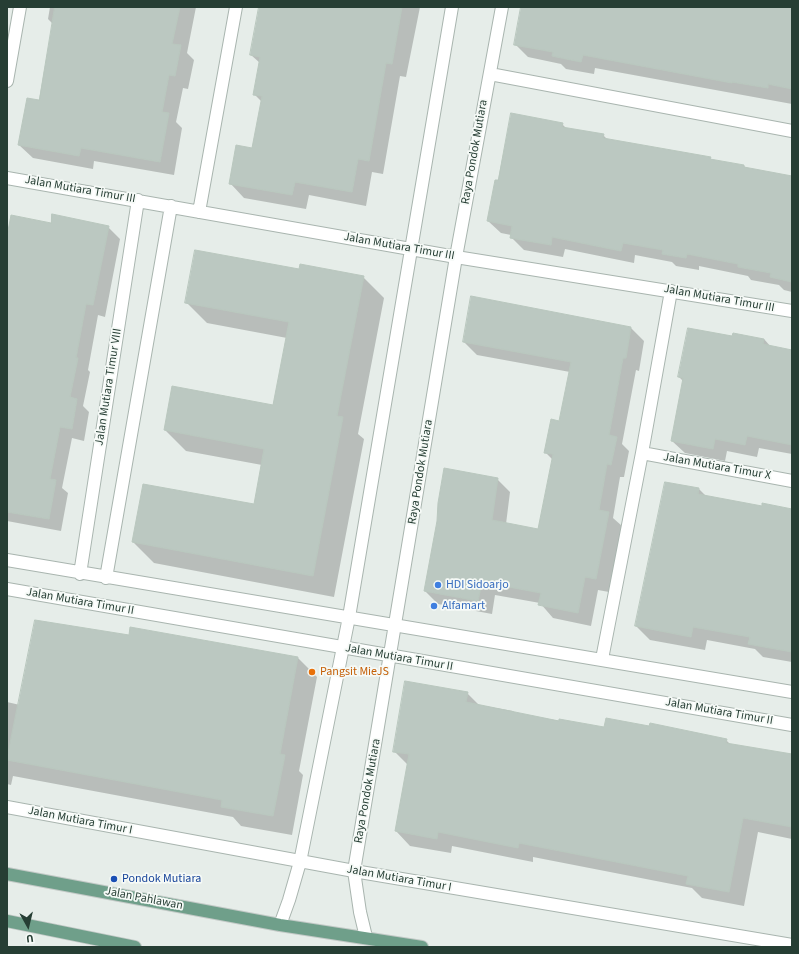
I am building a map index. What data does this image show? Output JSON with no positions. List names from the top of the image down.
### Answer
{
  "streets": {
    "main road": ["Jalan Pahlawan"],
    "street": [
      "Raya Pondok Mutiara",
      "Jalan Mutiara Timur III",
      "Jalan Mutiara Timur VIII",
      "Jalan Mutiara Timur X",
      "Jalan Mutiara Timur II",
      "Jalan Mutiara Timur I"
    ]
  },
  "crossings": [
    ["Raya Pondok Mutiara", "Jalan Mutiara Timur III"],
    ["Raya Pondok Mutiara", "Jalan Mutiara Timur II"],
    ["Raya Pondok Mutiara", "Jalan Mutiara Timur I"],
    ["Raya Pondok Mutiara", "Jalan Pahlawan"],
    ["Jalan Mutiara Timur III", "Jalan Mutiara Timur VIII"]
  ],
  "places": [
    "HDI Sidoarjo",
    "Alfamart",
    "Pangsit MieJS",
    "Pondok Mutiara"
  ],
  "north": "bottom"
}
